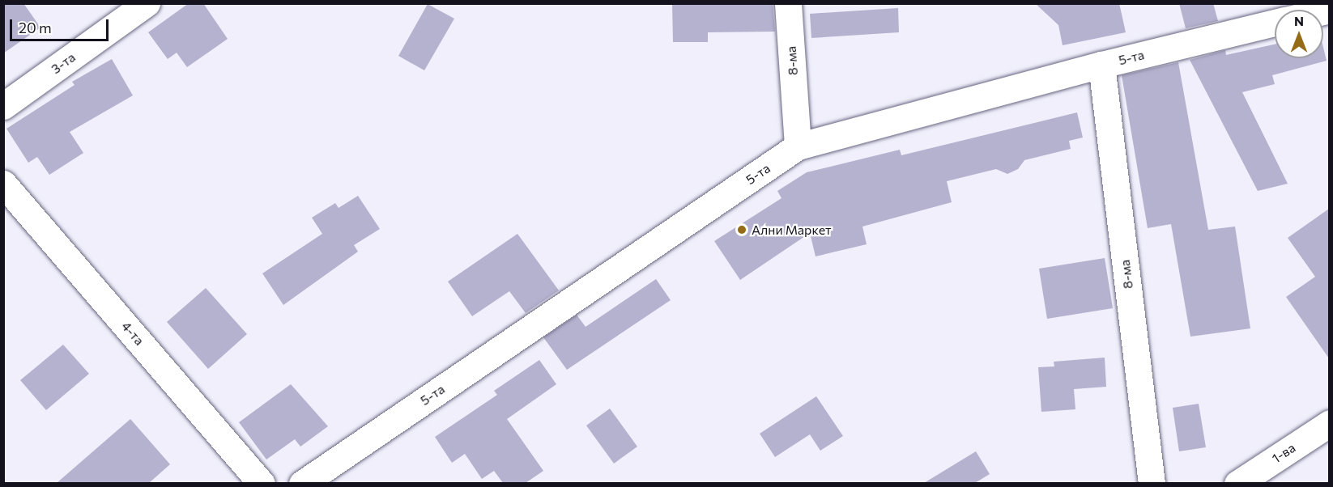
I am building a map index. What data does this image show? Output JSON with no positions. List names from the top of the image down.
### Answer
{
  "streets": {
    "street": [
      "5-та",
      "8-ма",
      "3-та",
      "4-та",
      "1-ва"
    ]
  },
  "crossings": [
    ["5-та", "8-ма"]
  ],
  "places": ["Ални Маркет"],
  "scale_bar": "20 m",
  "north": "top"
}
